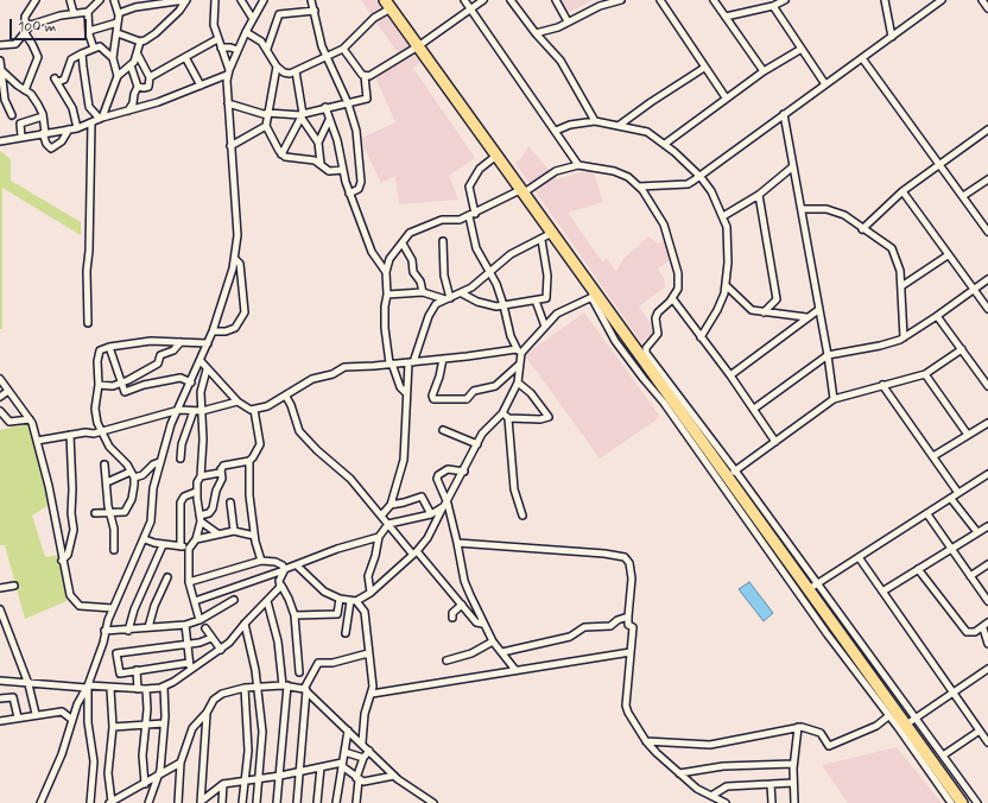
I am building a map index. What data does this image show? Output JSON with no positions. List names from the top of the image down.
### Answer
{
  "scale_bar": "100 m"
}
